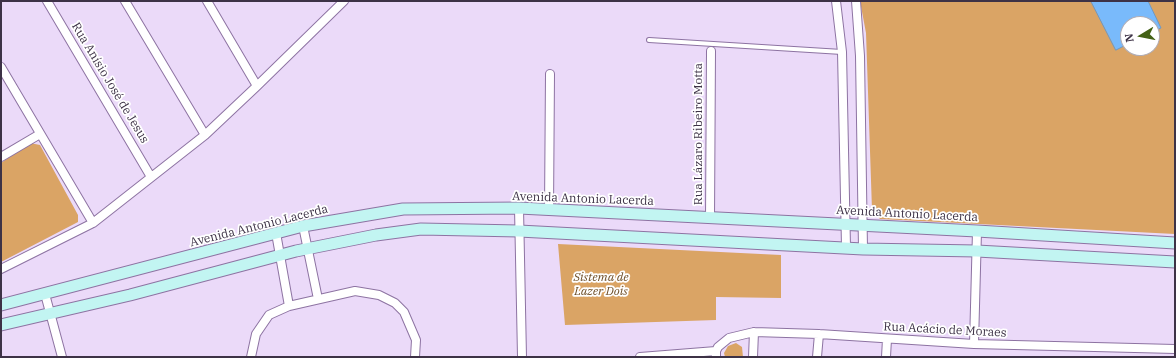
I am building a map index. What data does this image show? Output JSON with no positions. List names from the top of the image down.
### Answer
{
  "streets": {
    "main road": ["Avenida Antonio Lacerda"],
    "street": ["Rua Anísio José de Jesus", "Rua Lázaro Ribeiro Motta", "Rua Acácio de Moraes"]
  },
  "crossings": [
    ["Rua Lázaro Ribeiro Motta", "Avenida Antonio Lacerda"]
  ],
  "parks": ["Sistema de Lazer Dois"],
  "north": "left"
}
